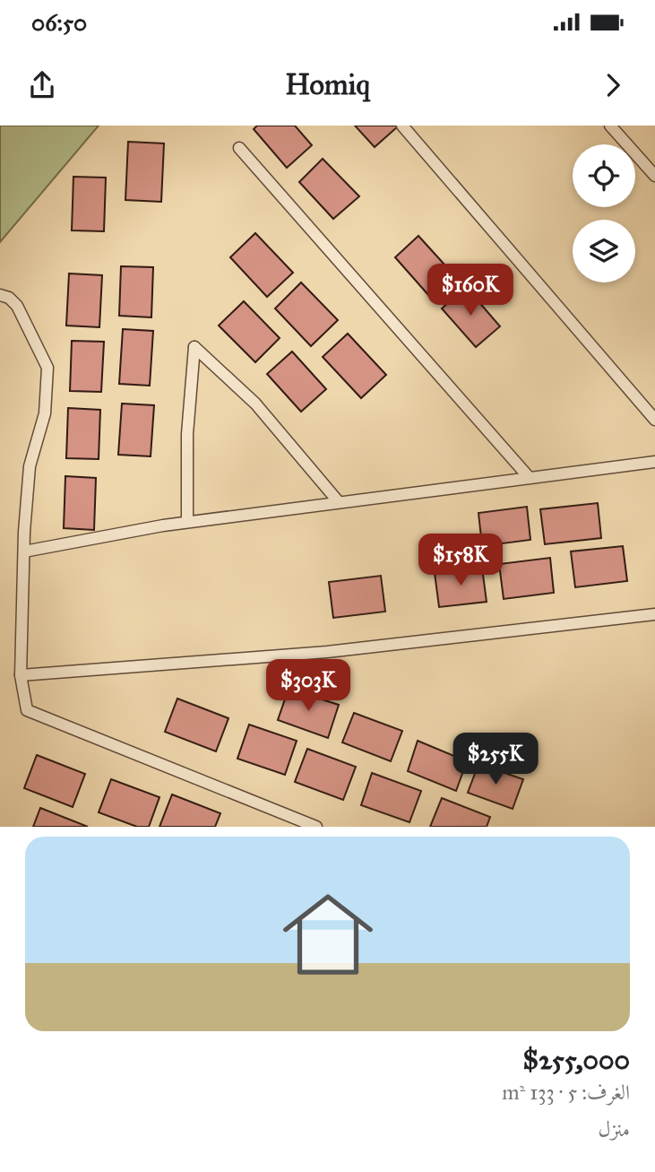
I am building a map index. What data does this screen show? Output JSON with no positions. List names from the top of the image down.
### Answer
{
  "page": {
    "status": "06:50",
    "header": "Homiq",
    "price": [
      "$160K",
      "$158K",
      "$303K",
      "$255K"
    ],
    "list": [
      {
        "name": "$255,000",
        "note": "الغرف: 5 · 133 m² · منزل"
      }
    ]
  }
}
